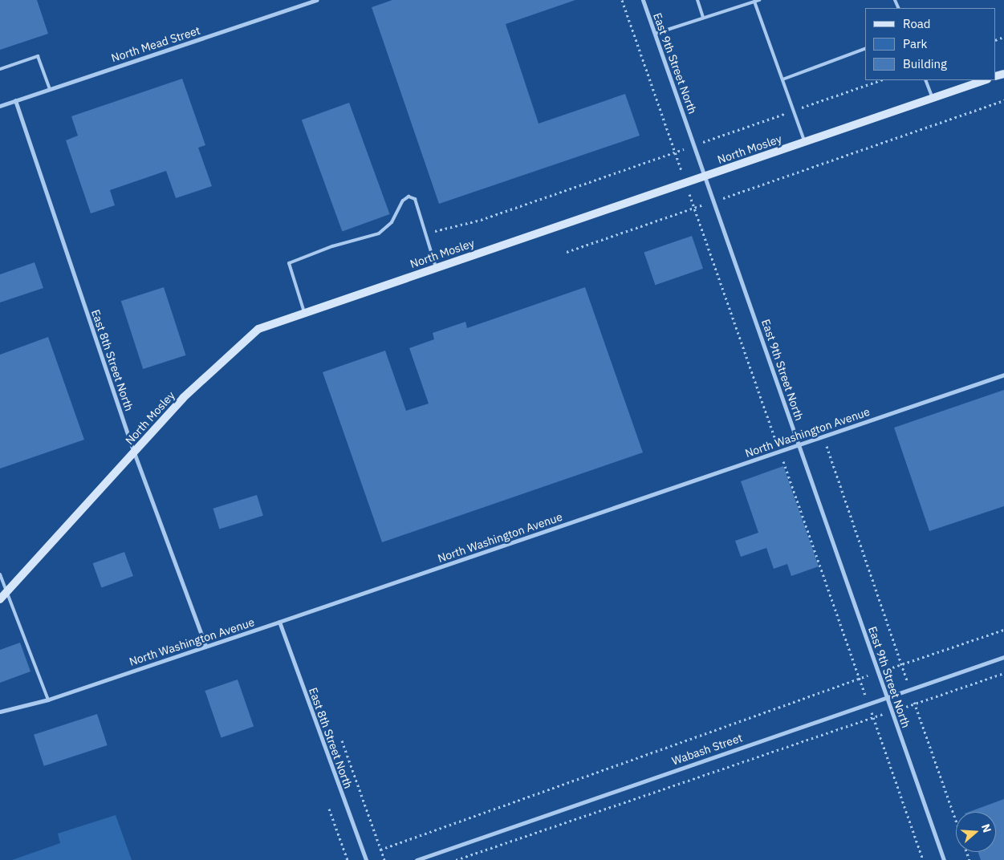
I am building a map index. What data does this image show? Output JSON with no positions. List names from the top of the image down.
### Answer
{
  "streets": {
    "street": [
      "North Mead Street",
      "East 9th Street North",
      "North Mosley",
      "East 8th Street North",
      "North Washington Avenue",
      "Wabash Street"
    ]
  },
  "crossings": [
    ["North Mead Street", "East 8th Street North"],
    ["East 9th Street North", "North Mosley"],
    ["East 9th Street North", "North Washington Avenue"],
    ["East 9th Street North", "Wabash Street"],
    ["North Mosley", "East 8th Street North"],
    ["East 8th Street North", "North Washington Avenue"]
  ],
  "legend": ["Road", "Park", "Building"],
  "north": "right"
}
